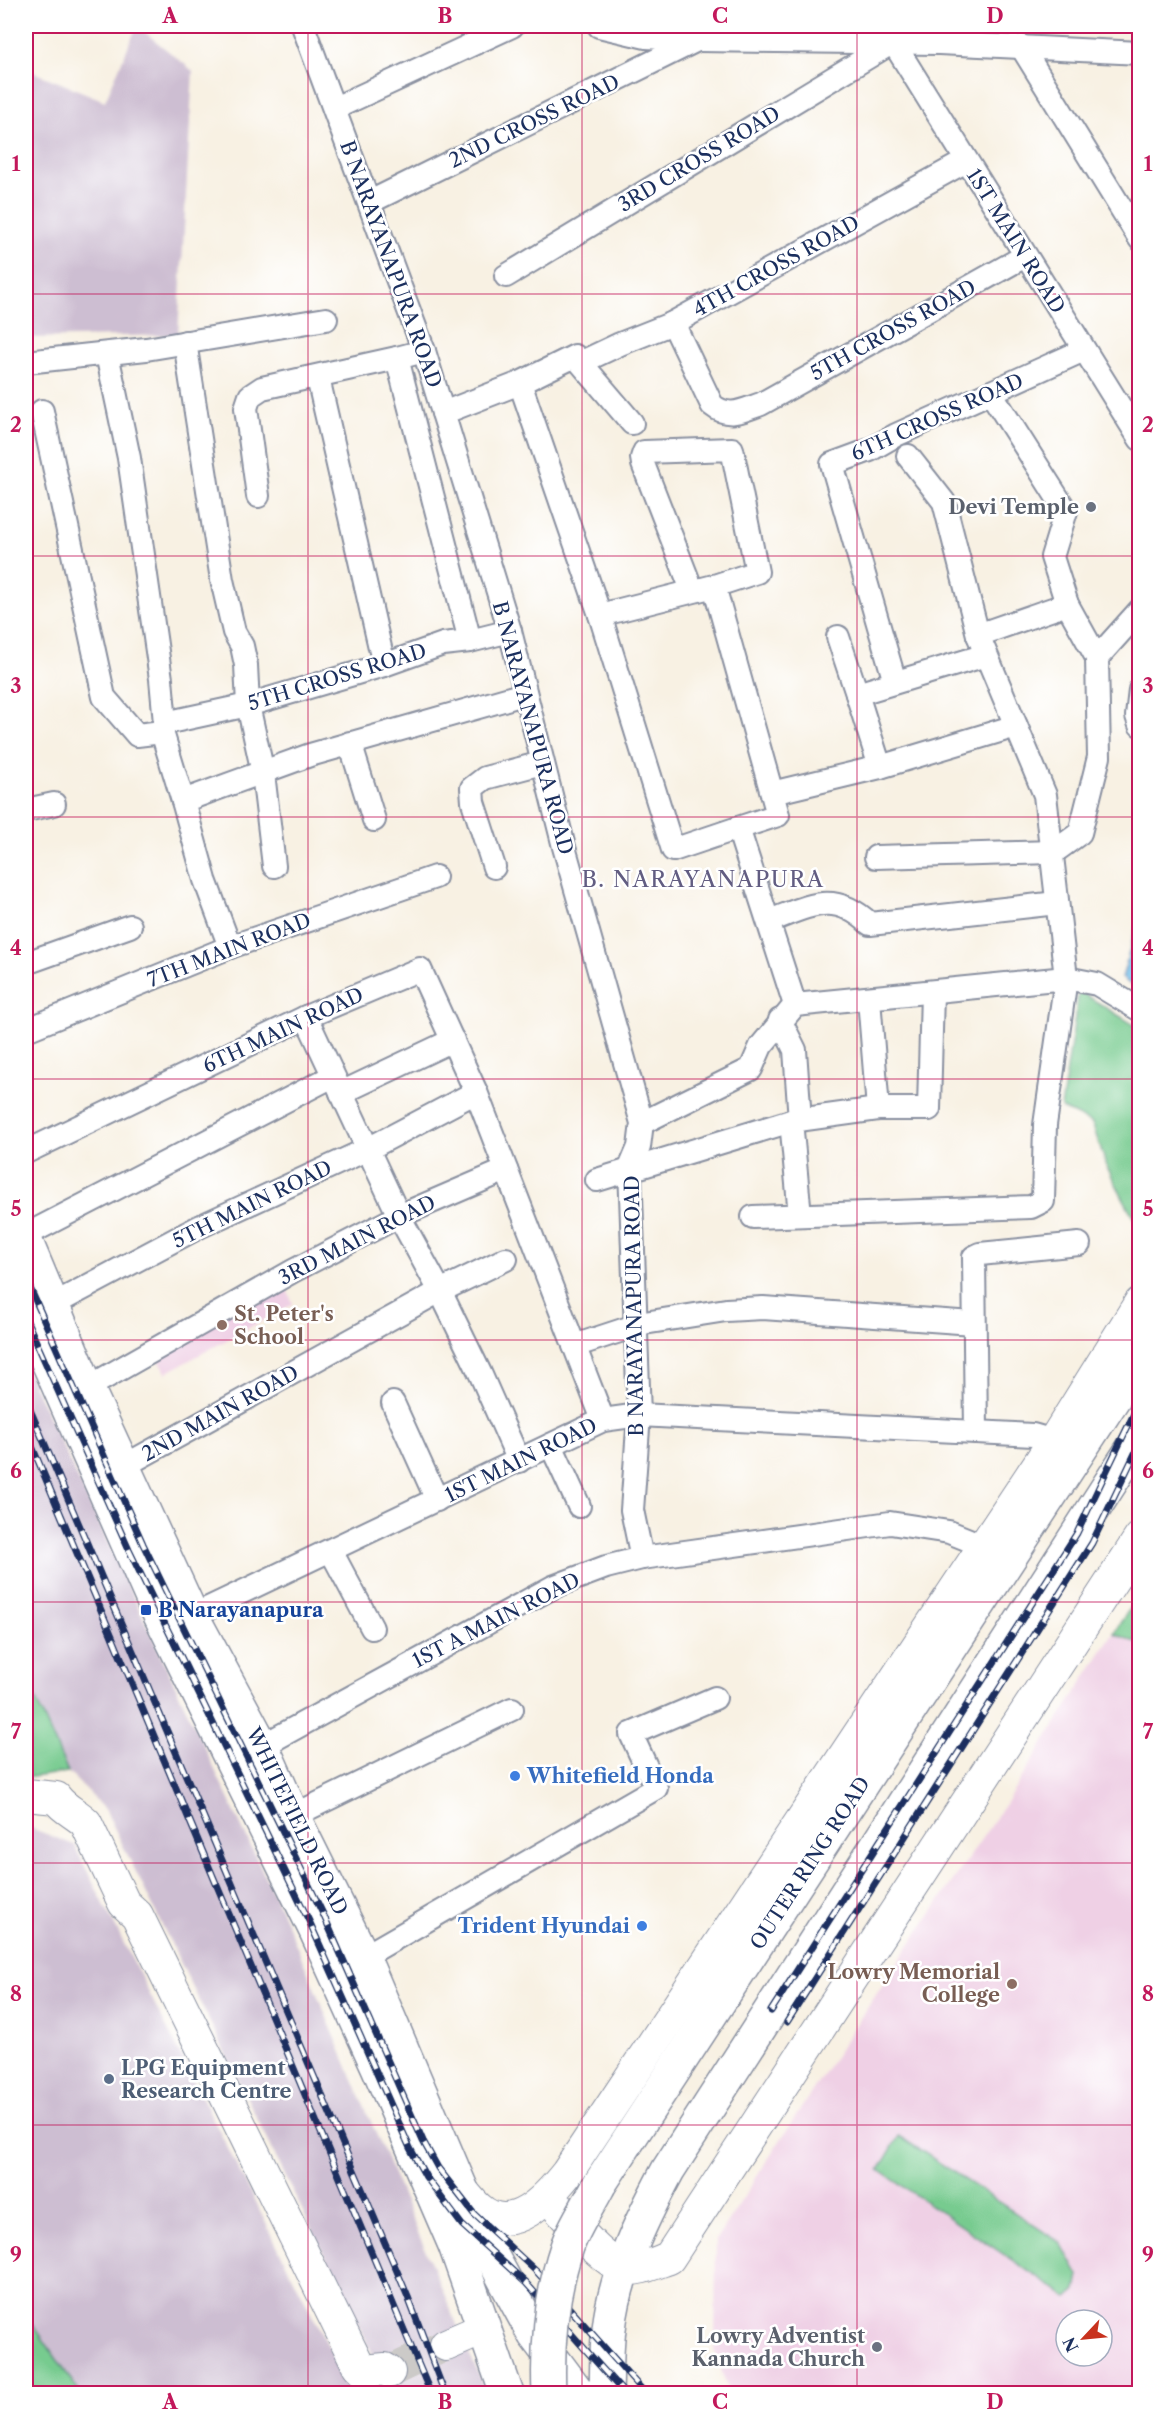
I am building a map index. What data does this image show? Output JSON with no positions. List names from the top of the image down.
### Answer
{
  "streets": {
    "main road": ["WHITEFIELD ROAD", "OUTER RING ROAD"],
    "street": [
      "2ND CROSS ROAD",
      "3RD CROSS ROAD",
      "1ST MAIN ROAD",
      "B NARAYANAPURA ROAD",
      "4TH CROSS ROAD",
      "5TH CROSS ROAD",
      "6TH CROSS ROAD",
      "7TH MAIN ROAD",
      "6TH MAIN ROAD",
      "5TH MAIN ROAD",
      "3RD MAIN ROAD",
      "2ND MAIN ROAD",
      "1ST A MAIN ROAD"
    ]
  },
  "crossings": [
    ["2ND CROSS ROAD", "B NARAYANAPURA ROAD"],
    ["3RD CROSS ROAD", "1ST MAIN ROAD"],
    ["1ST MAIN ROAD", "B NARAYANAPURA ROAD"],
    ["1ST MAIN ROAD", "4TH CROSS ROAD"],
    ["1ST MAIN ROAD", "5TH CROSS ROAD"],
    ["1ST MAIN ROAD", "6TH CROSS ROAD"],
    ["1ST MAIN ROAD", "6TH MAIN ROAD"],
    ["1ST MAIN ROAD", "WHITEFIELD ROAD"],
    ["B NARAYANAPURA ROAD", "5TH CROSS ROAD"],
    ["B NARAYANAPURA ROAD", "1ST A MAIN ROAD"],
    ["4TH CROSS ROAD", "5TH CROSS ROAD"],
    ["6TH MAIN ROAD", "5TH MAIN ROAD"],
    ["6TH MAIN ROAD", "3RD MAIN ROAD"],
    ["5TH MAIN ROAD", "WHITEFIELD ROAD"],
    ["3RD MAIN ROAD", "WHITEFIELD ROAD"],
    ["2ND MAIN ROAD", "WHITEFIELD ROAD"],
    ["1ST A MAIN ROAD", "WHITEFIELD ROAD"]
  ],
  "districts": ["B. NARAYANAPURA"],
  "places": {
    "other": [
      "Devi Temple",
      "St. Peter's School",
      "Whitefield Honda",
      "Trident Hyundai",
      "Lowry Memorial College",
      "LPG Equipment Research Centre",
      "Lowry Adventist Kannada Church"
    ],
    "transit": ["B Narayanapura"]
  },
  "north": "bottom left",
  "grid": {
    "columns": [
      "A",
      "B",
      "C",
      "D"
    ],
    "rows": [
      "1",
      "2",
      "3",
      "4",
      "5",
      "6",
      "7",
      "8",
      "9"
    ]
  }
}
